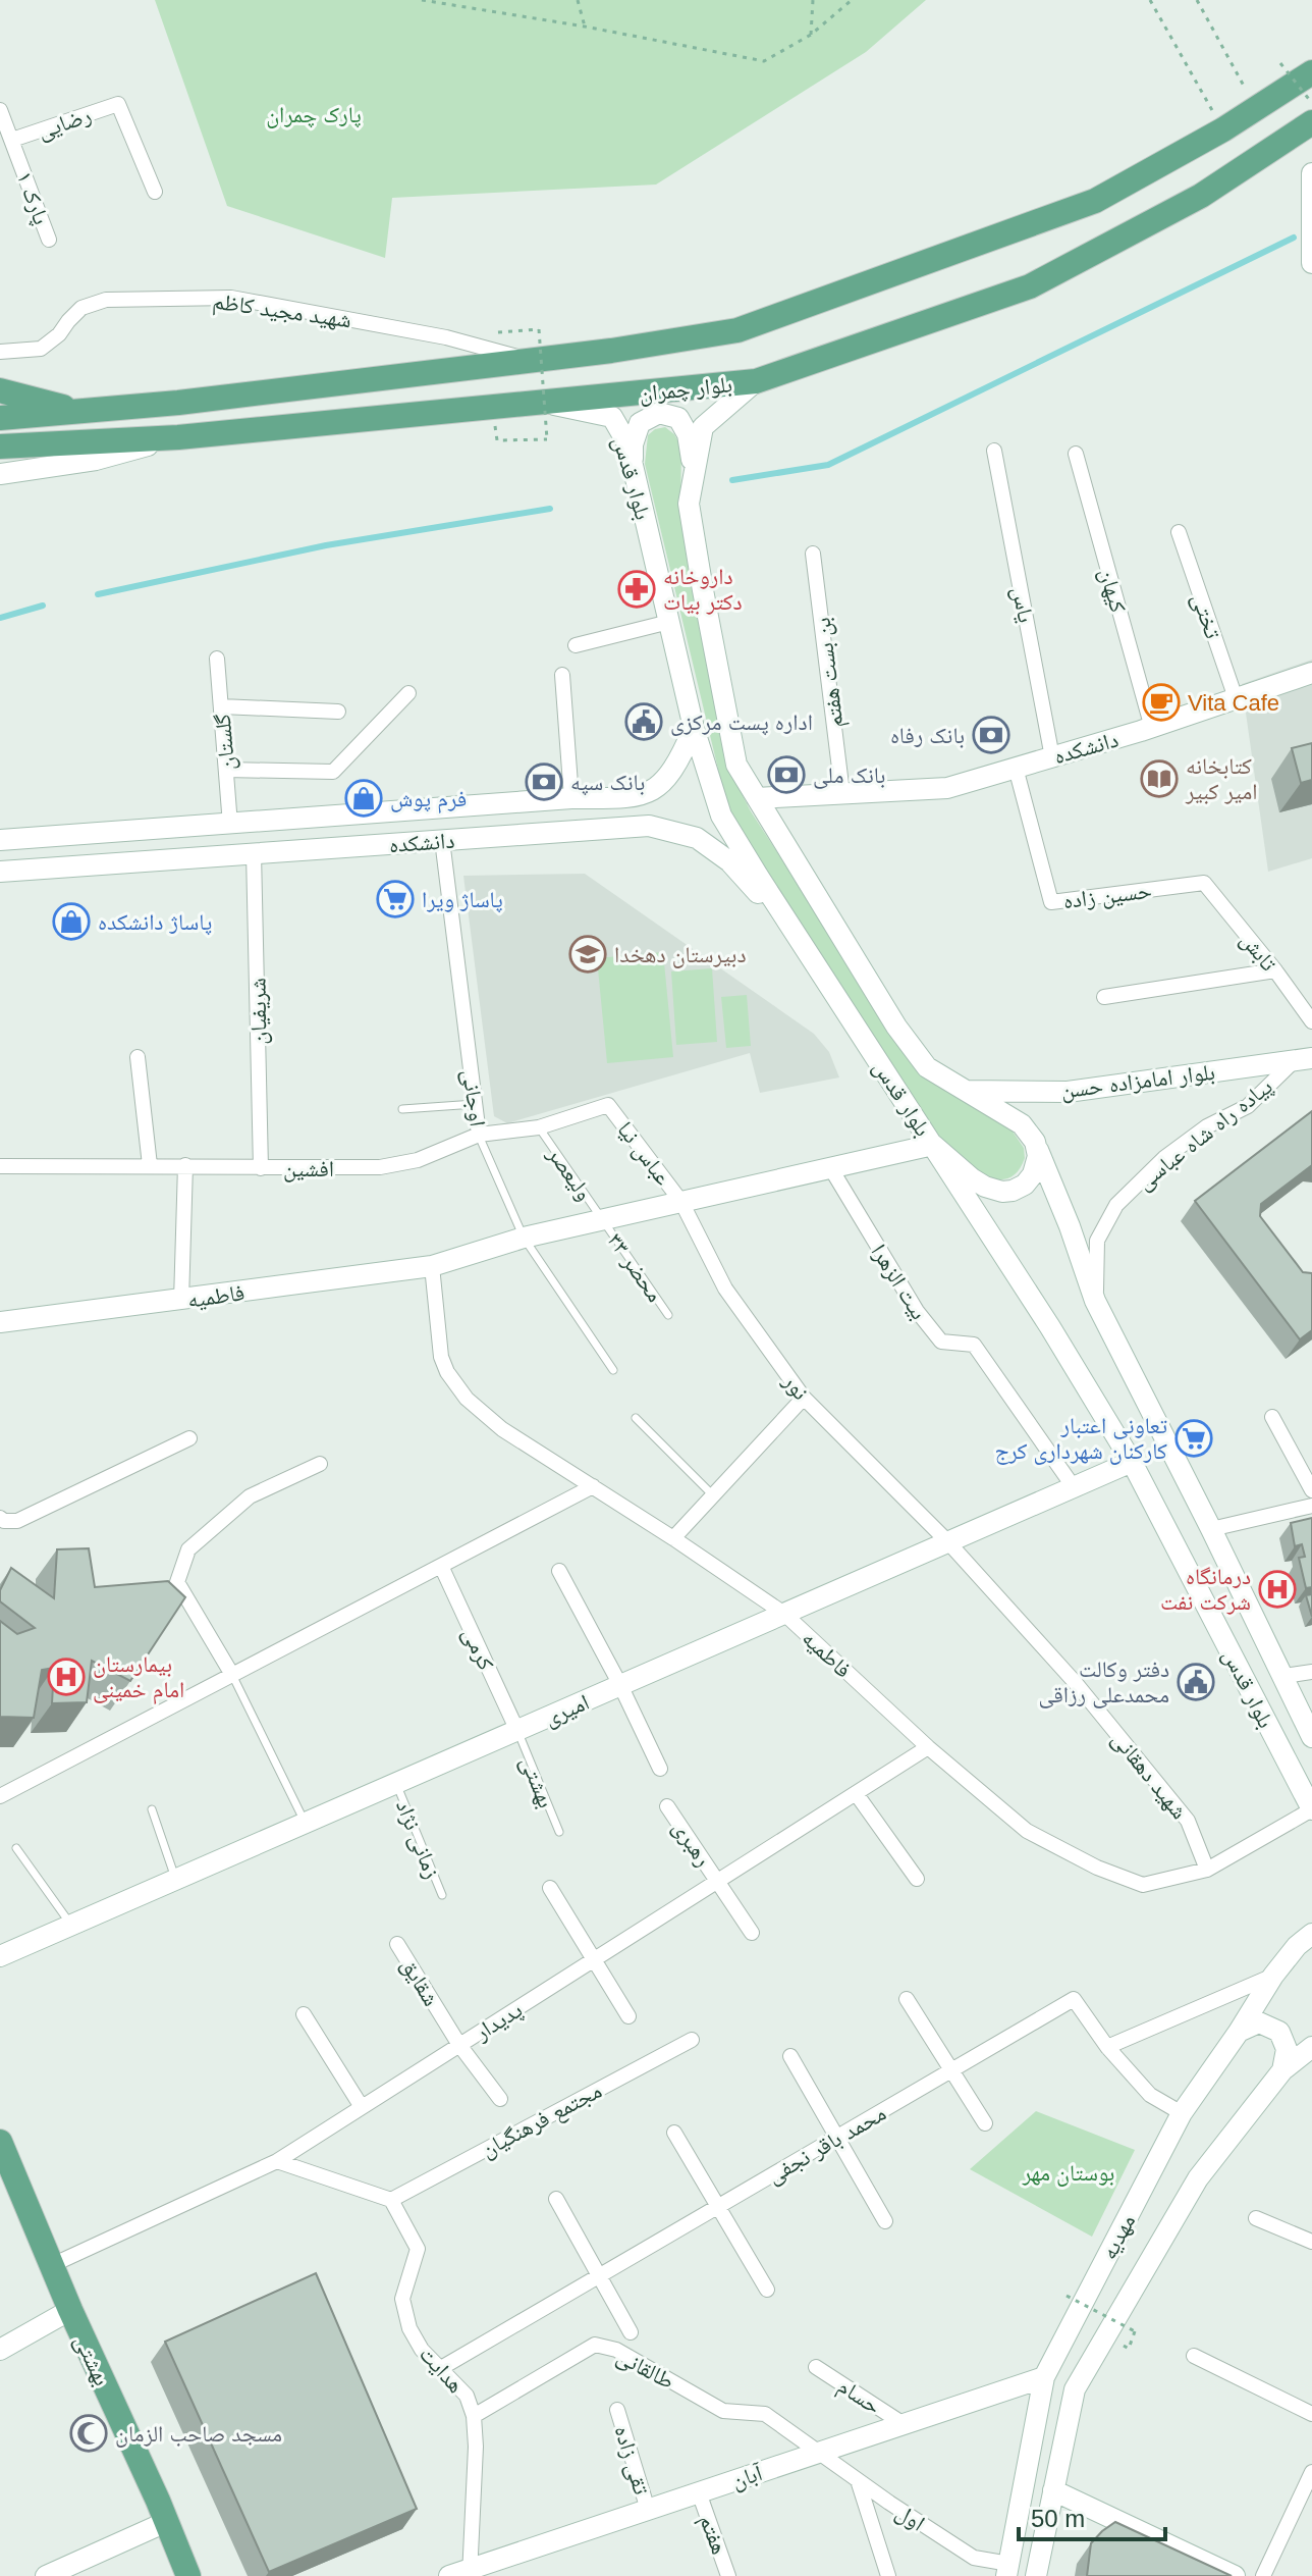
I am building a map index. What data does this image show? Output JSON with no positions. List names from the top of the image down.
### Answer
{
  "streets": {
    "main road": [
      "بلوار چمران",
      "بلوار قدس",
      "دانشکده",
      "بلوار امامزاده حسن",
      "فاطمیه",
      "امیری",
      "بهشتی",
      "مهدیه",
      "آبان"
    ],
    "street": [
      "رضایی",
      "پارک ۱",
      "شهید مجید کاظم",
      "کیهان",
      "یاس",
      "تختی",
      "بن بست هفتم",
      "گلستان",
      "حسین زاده",
      "تابش",
      "شریفیان",
      "اوجانی",
      "پیاده راه شاه عباسی",
      "عباس نیا",
      "افشین",
      "بیت الزهرا",
      "نور",
      "کرمی",
      "شهید دهقانی",
      "رهبری",
      "شقایق",
      "پدیدار",
      "مجتمع فرهنگیان",
      "محمد باقر نجفی",
      "طالقانی",
      "هدایت",
      "حسام",
      "تقی زاده",
      "اول",
      "هفتم"
    ],
    "lane": ["ولیعصر", "محضر ۳۳", "زمانی نژاد"]
  },
  "crossings": [
    ["رضایی", "پارک ۱"],
    ["شهید مجید کاظم", "بلوار چمران"],
    ["بلوار چمران", "بلوار قدس"],
    ["بلوار قدس", "دانشکده"],
    ["بلوار قدس", "بلوار امامزاده حسن"],
    ["بلوار قدس", "پیاده راه شاه عباسی"],
    ["بلوار قدس", "فاطمیه"],
    ["بلوار قدس", "امیری"],
    ["کیهان", "دانشکده"],
    ["یاس", "دانشکده"],
    ["تختی", "دانشکده"],
    ["بن بست هفتم", "دانشکده"],
    ["گلستان", "دانشکده"],
    ["دانشکده", "حسین زاده"],
    ["دانشکده", "شریفیان"],
    ["دانشکده", "اوجانی"],
    ["حسین زاده", "تابش"],
    ["شریفیان", "افشین"],
    ["بلوار امامزاده حسن", "پیاده راه شاه عباسی"],
    ["اوجانی", "افشین"],
    ["اوجانی", "فاطمیه"],
    ["عباس نیا", "افشین"],
    ["عباس نیا", "فاطمیه"],
    ["عباس نیا", "نور"],
    ["افشین", "ولیعصر"],
    ["ولیعصر", "محضر ۳۳"],
    ["ولیعصر", "فاطمیه"],
    ["محضر ۳۳", "فاطمیه"],
    ["بیت الزهرا", "فاطمیه"],
    ["بیت الزهرا", "امیری"],
    ["فاطمیه", "نور"],
    ["فاطمیه", "امیری"],
    ["فاطمیه", "شهید دهقانی"],
    ["فاطمیه", "پدیدار"],
    ["نور", "امیری"],
    ["نور", "شهید دهقانی"],
    ["کرمی", "امیری"],
    ["کرمی", "بهشتی"],
    ["امیری", "شهید دهقانی"],
    ["امیری", "بهشتی"],
    ["امیری", "زمانی نژاد"],
    ["بهشتی", "پدیدار"],
    ["رهبری", "پدیدار"],
    ["شقایق", "پدیدار"],
    ["مجتمع فرهنگیان", "هدایت"],
    ["محمد باقر نجفی", "مهدیه"],
    ["محمد باقر نجفی", "هدایت"],
    ["مهدیه", "آبان"],
    ["مهدیه", "اول"],
    ["طالقانی", "هدایت"],
    ["طالقانی", "آبان"],
    ["طالقانی", "اول"],
    ["هدایت", "آبان"],
    ["حسام", "آبان"],
    ["تقی زاده", "آبان"],
    ["آبان", "اول"],
    ["آبان", "هفتم"]
  ],
  "parks": ["پارک چمران", "بوستان مهر"],
  "places": {
    "pharmacy": ["داروخانه دکتر بیات"],
    "cafe": ["Vita Cafe"],
    "public building": ["اداره پست مرکزی", "دفتر وکالت محمدعلی رزاقی"],
    "bank": ["بانک رفاه", "بانک ملی", "بانک سپه"],
    "library": ["کتابخانه امیر کبیر"],
    "shop": ["فرم پوش", "پاساژ دانشکده"],
    "supermarket": ["پاساژ ویرا", "تعاونی اعتبار کارکنان شهرداری کرج"],
    "school or university": ["دبیرستان دهخدا"],
    "hospital": ["درمانگاه شرکت نفت", "بیمارستان امام خمینی"],
    "mosque": ["مسجد صاحب الزمان"]
  },
  "scale_bar": "50 m"
}
